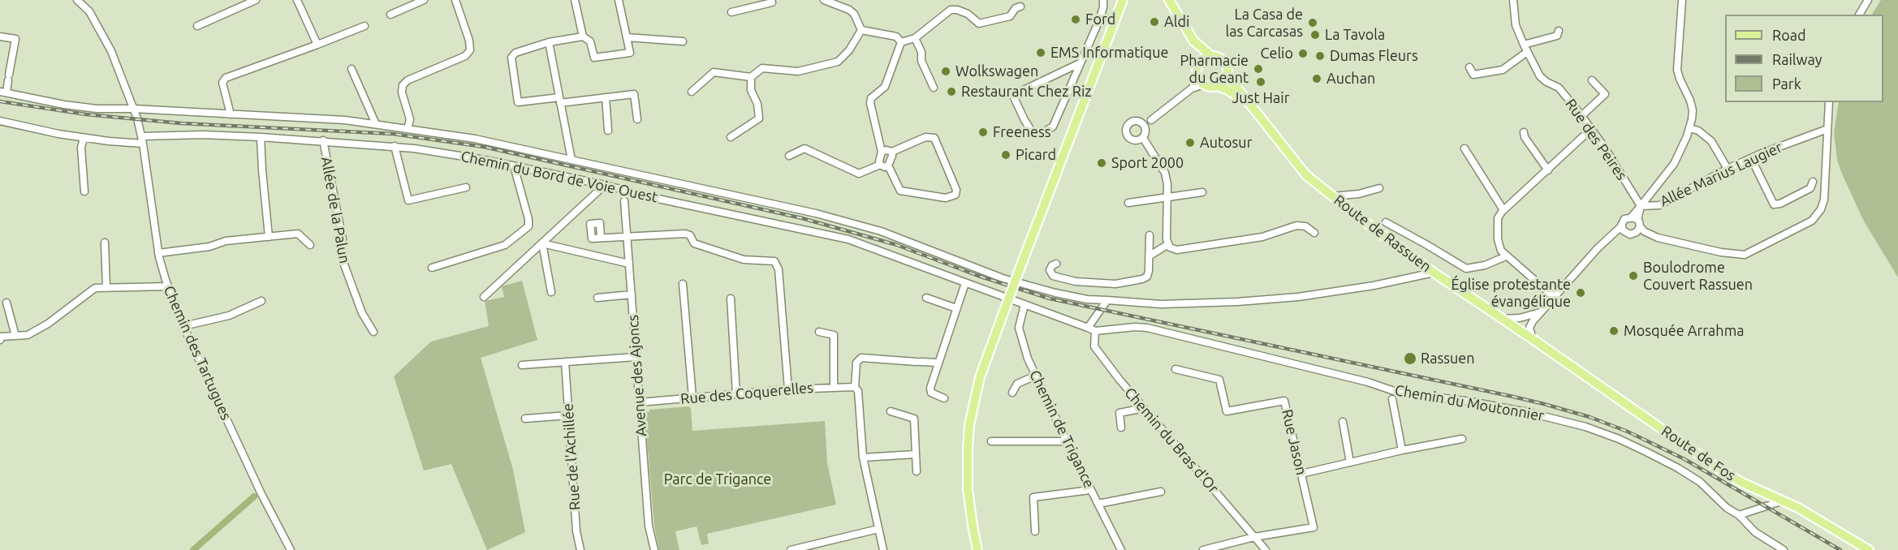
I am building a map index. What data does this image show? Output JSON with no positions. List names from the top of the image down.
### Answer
{
  "streets": {
    "main road": ["Route de Rassuen", "Route de Fos"],
    "street": [
      "Rue des Peires",
      "Allée Marius Laugier",
      "Chemin du Bord de Voie Ouest",
      "Allée de la Palun",
      "Chemin des Tartugues",
      "Avenue des Ajoncs",
      "Rue des Coquerelles",
      "Chemin du Moutonnier",
      "Chemin de Trigance",
      "Chemin du Bras d'Or",
      "Rue Jason",
      "Rue de l'Achillée"
    ]
  },
  "crossings": [
    ["Rue des Peires", "Allée Marius Laugier"],
    ["Chemin du Bord de Voie Ouest", "Allée de la Palun"],
    ["Chemin du Bord de Voie Ouest", "Chemin des Tartugues"],
    ["Chemin du Bord de Voie Ouest", "Chemin du Moutonnier"],
    ["Chemin du Bord de Voie Ouest", "Chemin de Trigance"],
    ["Chemin du Bord de Voie Ouest", "Chemin du Bras d'Or"],
    ["Route de Rassuen", "Route de Fos"],
    ["Avenue des Ajoncs", "Rue des Coquerelles"],
    ["Chemin du Moutonnier", "Chemin du Bras d'Or"],
    ["Chemin du Bras d'Or", "Rue Jason"]
  ],
  "parks": ["Parc de Trigance"],
  "places": [
    "Ford",
    "Aldi",
    "La Casa de las Carcasas",
    "La Tavola",
    "EMS Informatique",
    "Celio",
    "Dumas Fleurs",
    "Pharmacie du Geant",
    "Wolkswagen",
    "Auchan",
    "Just Hair",
    "Restaurant Chez Riz",
    "Freeness",
    "Autosur",
    "Picard",
    "Sport 2000",
    "Boulodrome Couvert Rassuen",
    "Église protestante évangélique",
    "Mosquée Arrahma",
    "Rassuen"
  ],
  "legend": ["Road", "Railway", "Park"]
}
